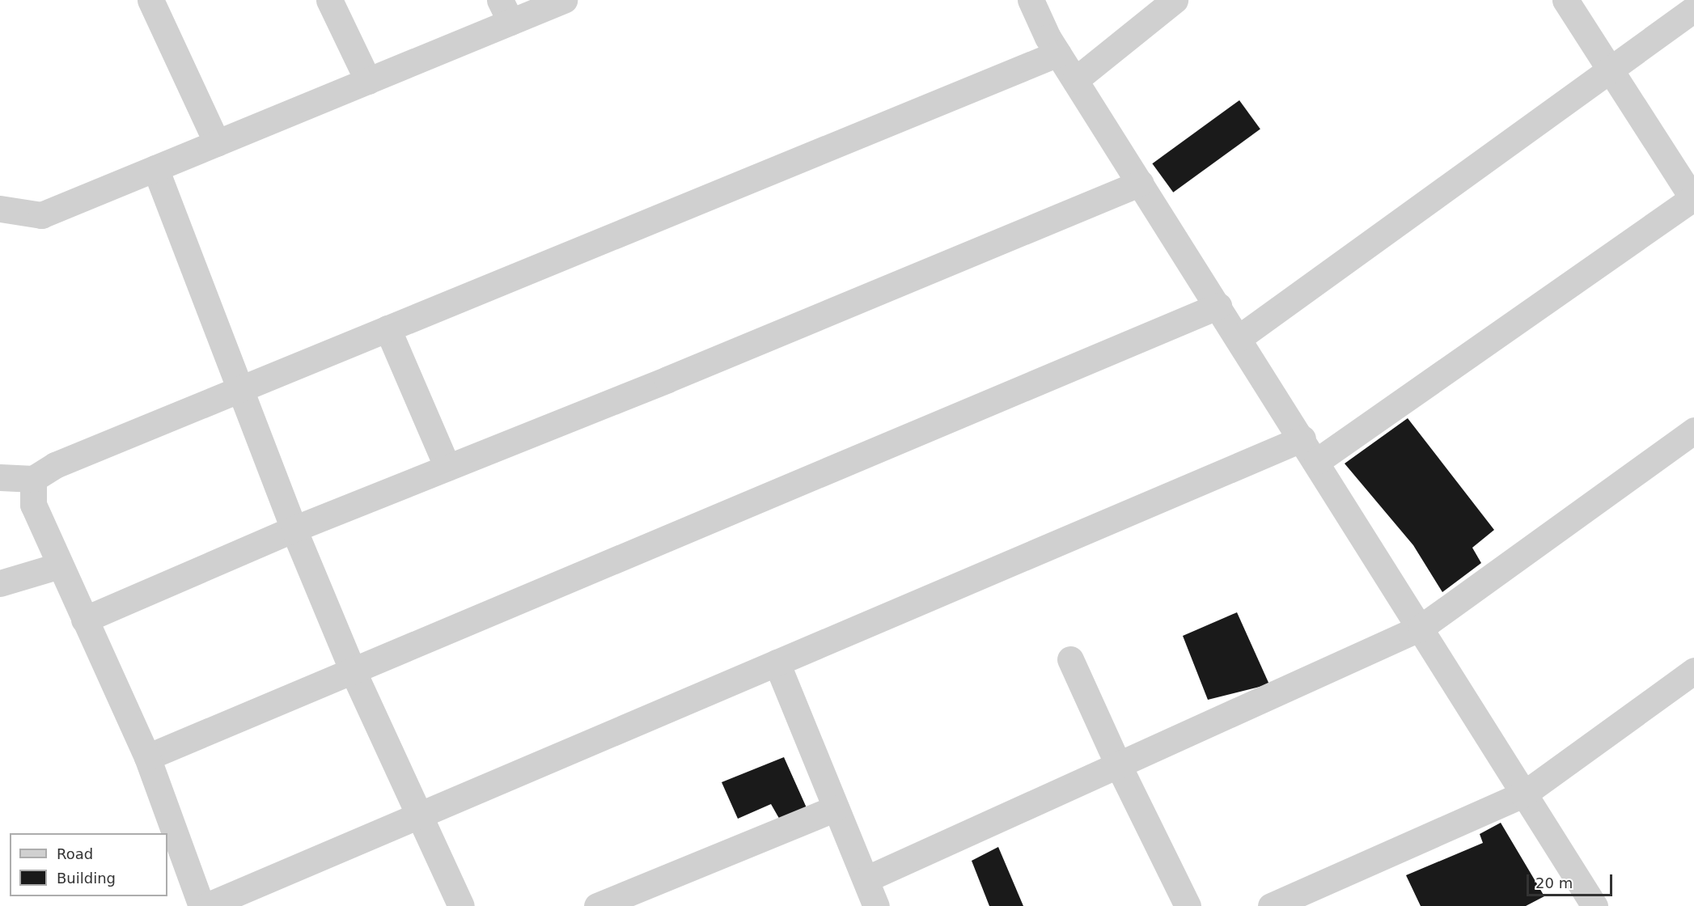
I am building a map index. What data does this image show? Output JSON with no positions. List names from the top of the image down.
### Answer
{
  "legend": ["Road", "Building"],
  "scale_bar": "20 m"
}
